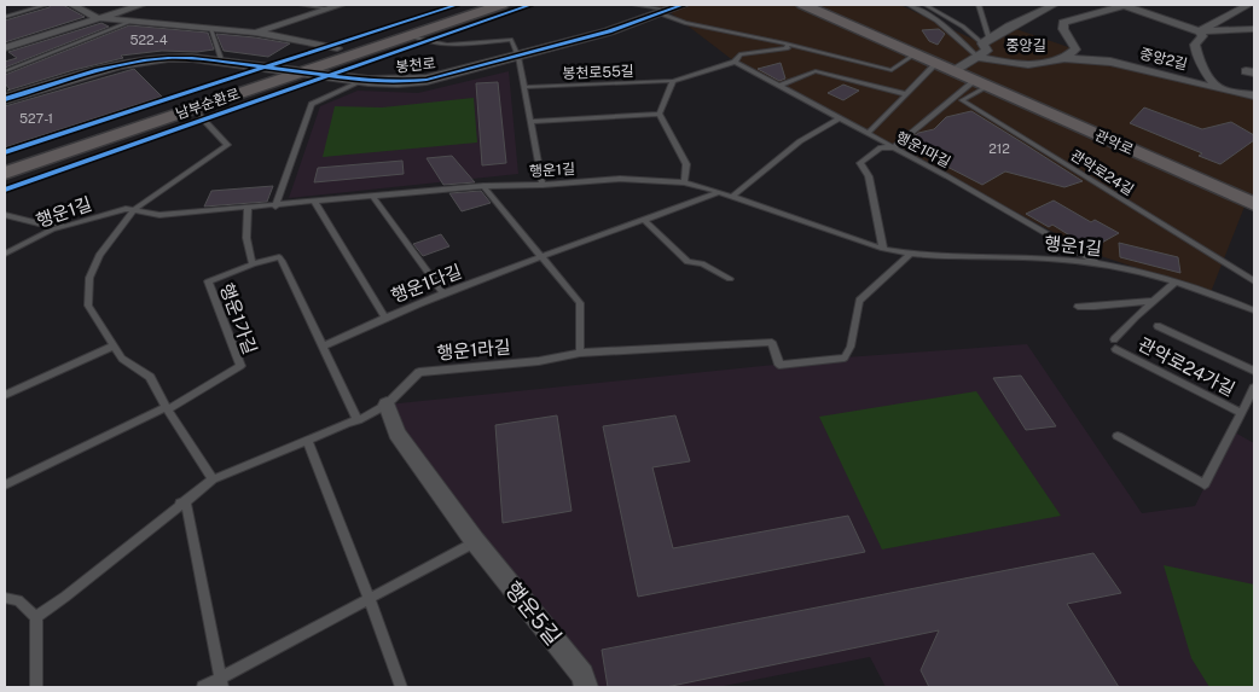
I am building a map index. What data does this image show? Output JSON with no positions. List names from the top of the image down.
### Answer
{
  "streets": {
    "main road": ["봉천로", "남부순환로", "관악로"],
    "street": ["중앙길", "중앙2길", "행운5길"],
    "lane": [
      "봉천로55길",
      "행운1마길",
      "행운1길",
      "관악로24길",
      "행운1다길",
      "행운1가길",
      "행운1라길",
      "관악로24가길"
    ]
  },
  "crossings": [
    ["중앙길", "중앙2길"],
    ["봉천로", "남부순환로"],
    ["봉천로", "행운1길"],
    ["봉천로55길", "행운1마길"],
    ["관악로", "관악로24길"],
    ["행운1마길", "행운1길"],
    ["행운1길", "행운1다길"],
    ["행운1길", "행운1가길"],
    ["행운1길", "행운1라길"],
    ["행운1다길", "행운1가길"],
    ["행운1가길", "행운1라길"],
    ["행운1라길", "행운5길"]
  ],
  "house_numbers": ["522-4", "527-1", "212"]
}
